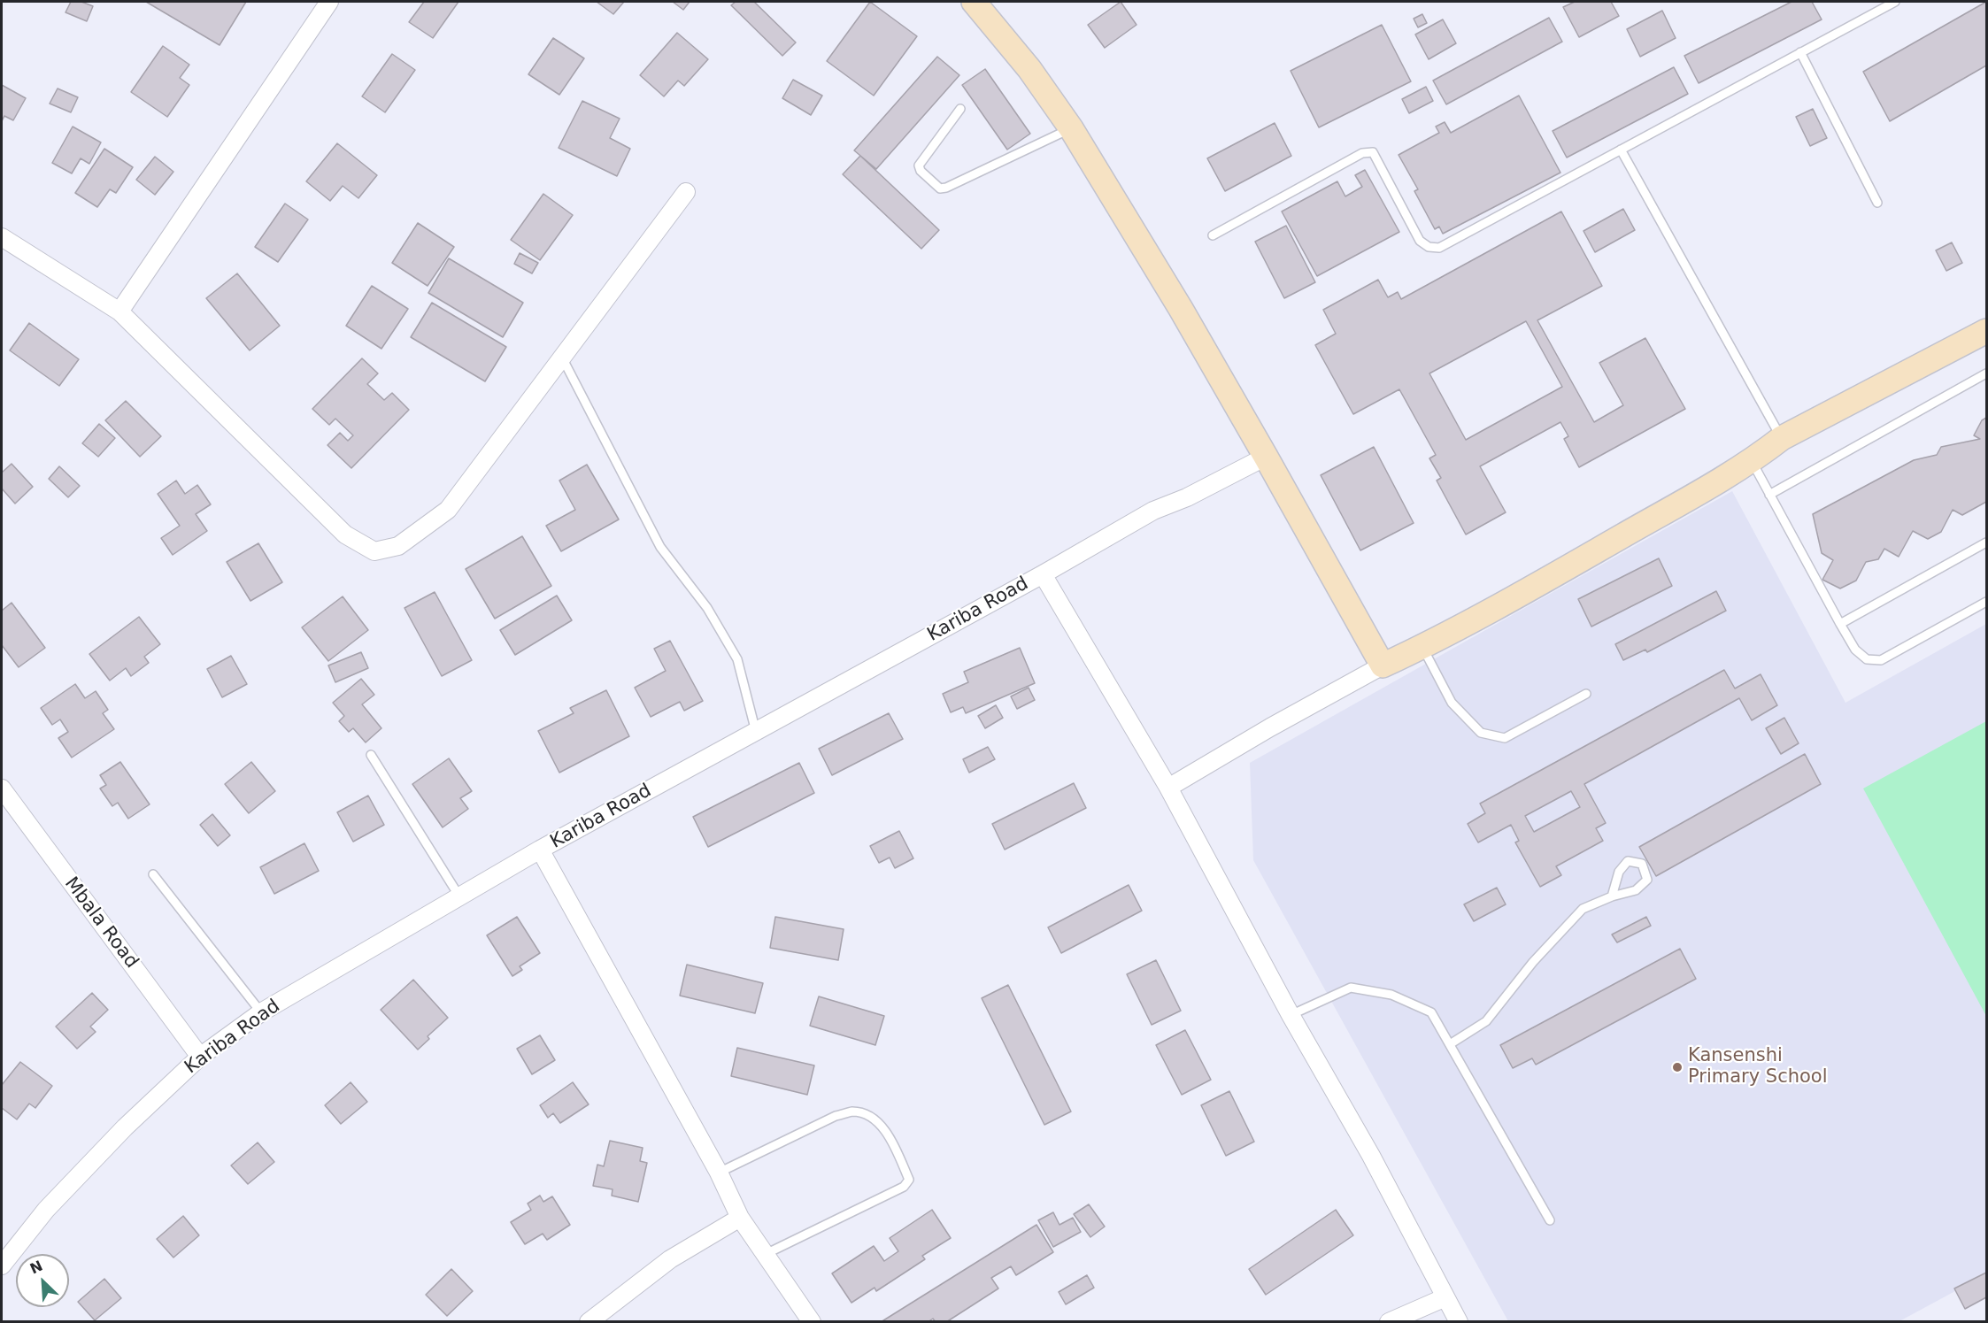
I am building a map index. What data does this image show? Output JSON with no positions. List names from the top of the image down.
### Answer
{
  "streets": {
    "street": ["Kariba Road", "Mbala Road"]
  },
  "crossings": [
    ["Kariba Road", "Mbala Road"]
  ],
  "places": ["Kansenshi Primary School"],
  "north": "top left"
}
